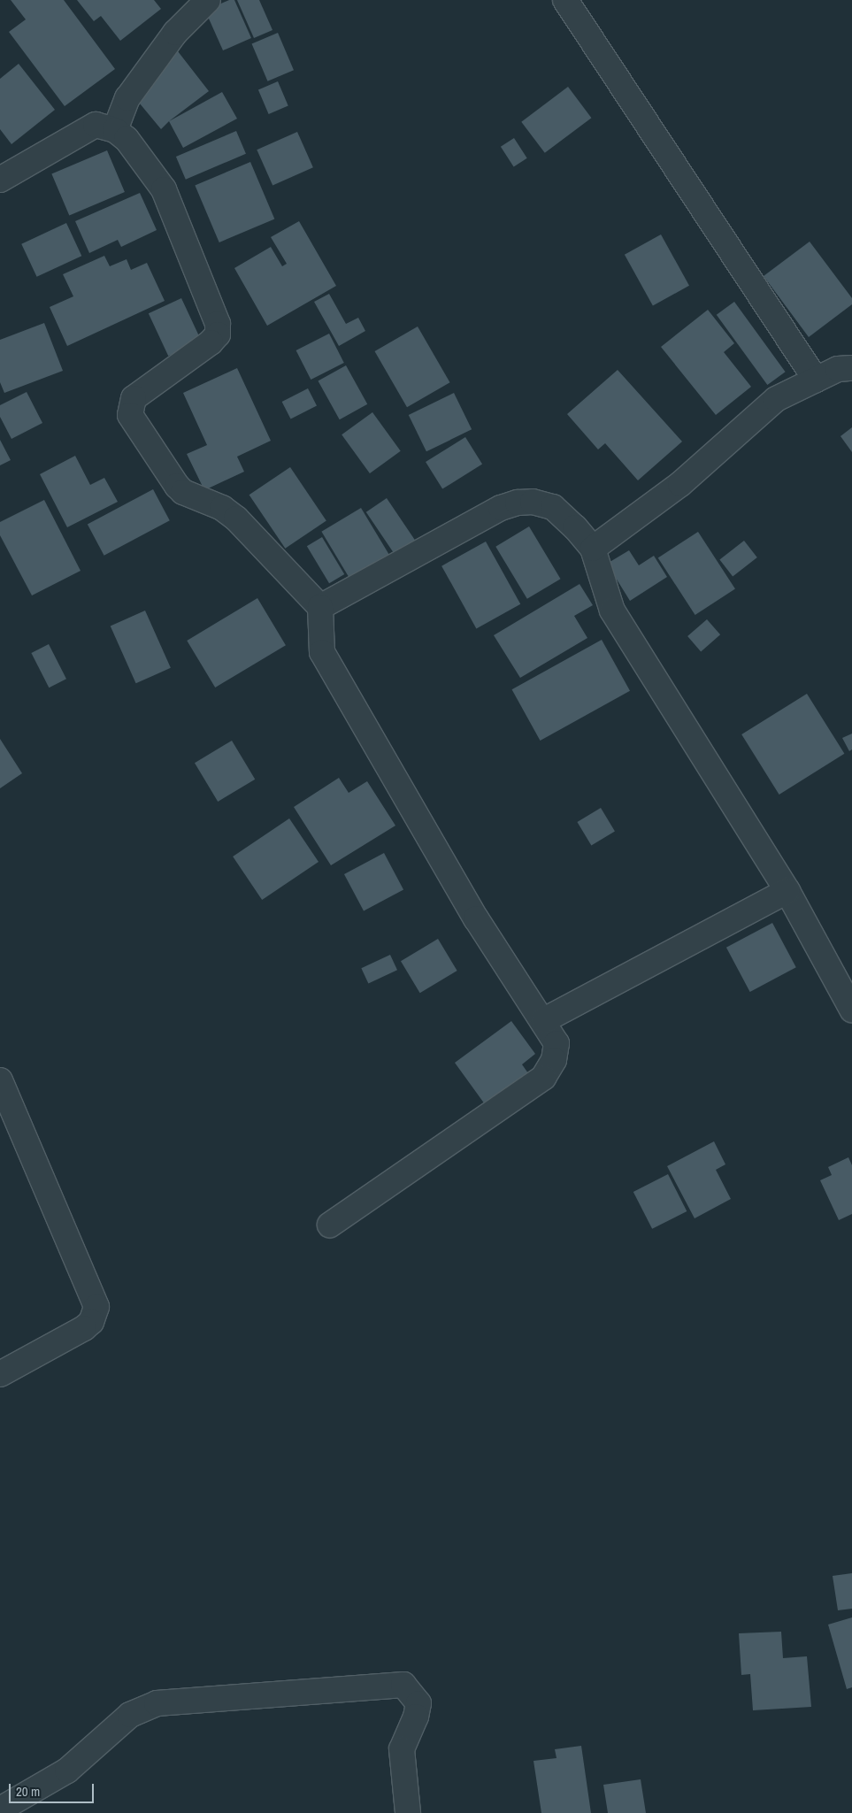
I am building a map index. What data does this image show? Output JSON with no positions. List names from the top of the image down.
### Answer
{
  "scale_bar": "20 m"
}
